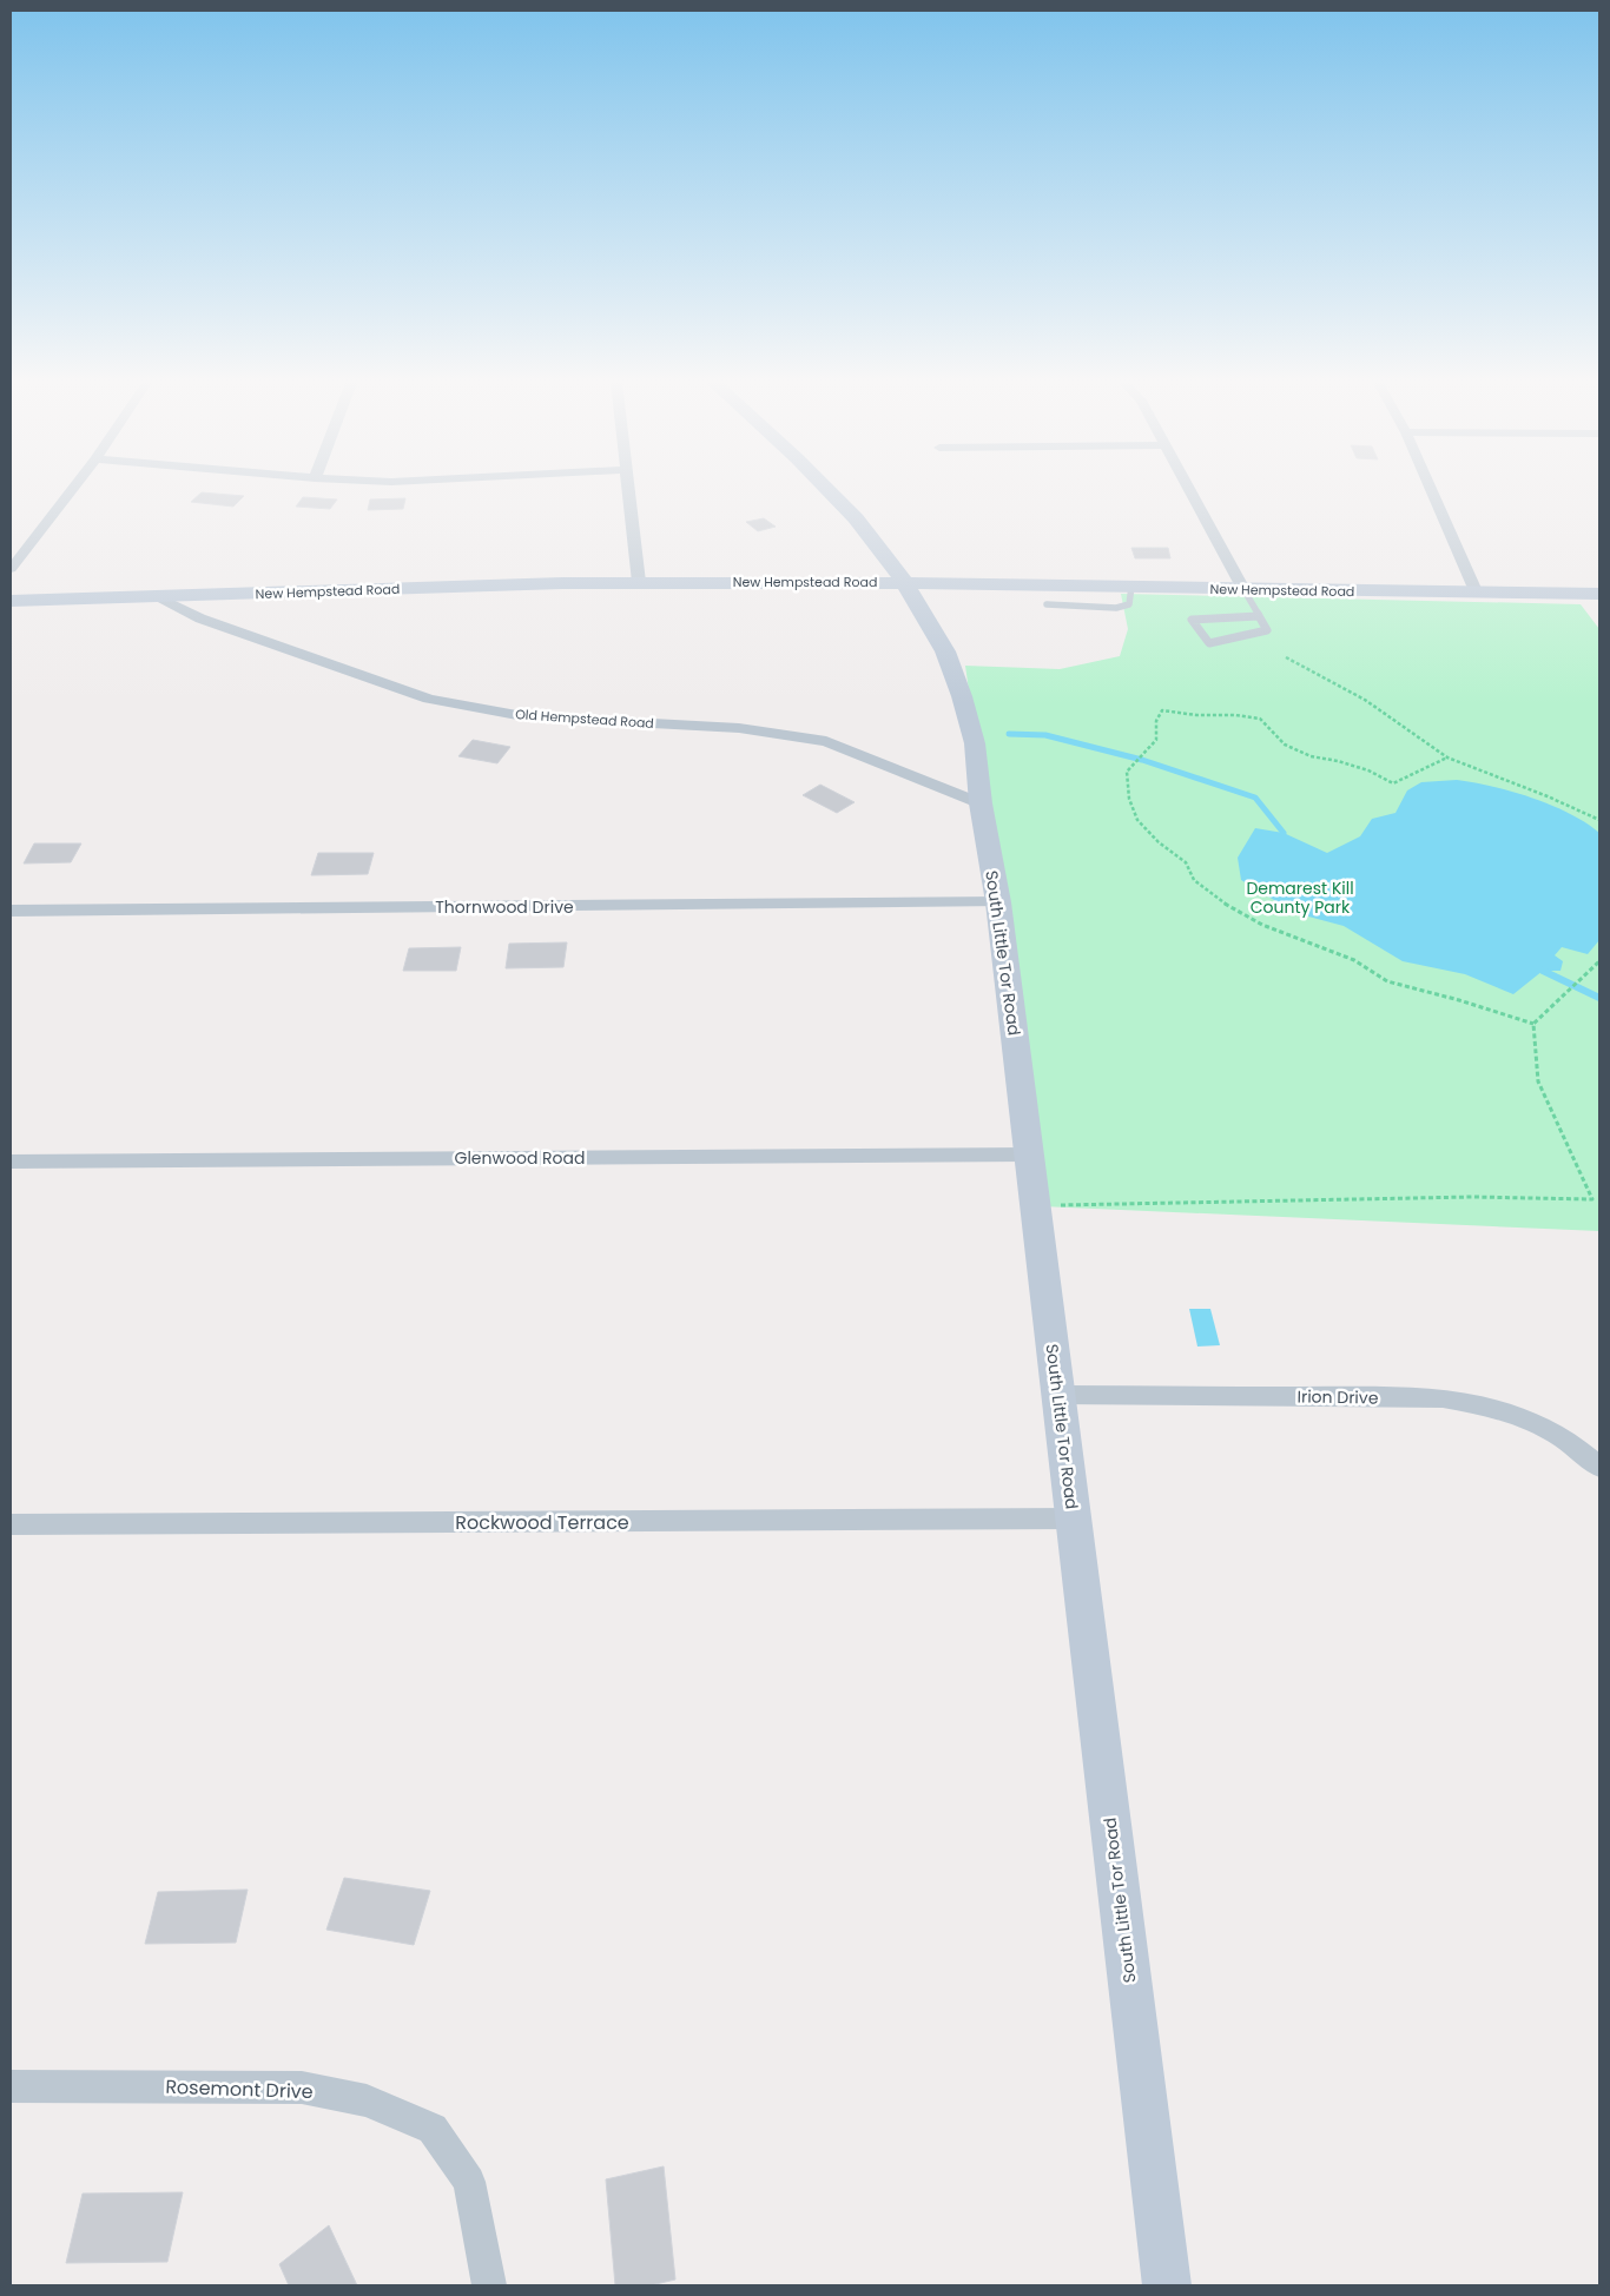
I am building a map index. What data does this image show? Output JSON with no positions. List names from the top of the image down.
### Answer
{
  "streets": {
    "street": [
      "New Hempstead Road",
      "Old Hempstead Road",
      "Thornwood Drive",
      "South Little Tor Road",
      "Glenwood Road",
      "Irion Drive",
      "Rockwood Terrace",
      "Rosemont Drive"
    ]
  },
  "crossings": [
    ["New Hempstead Road", "Old Hempstead Road"],
    ["New Hempstead Road", "South Little Tor Road"],
    ["Old Hempstead Road", "South Little Tor Road"],
    ["Thornwood Drive", "South Little Tor Road"],
    ["South Little Tor Road", "Glenwood Road"],
    ["South Little Tor Road", "Irion Drive"],
    ["South Little Tor Road", "Rockwood Terrace"]
  ],
  "parks": ["Demarest Kill County Park"]
}
